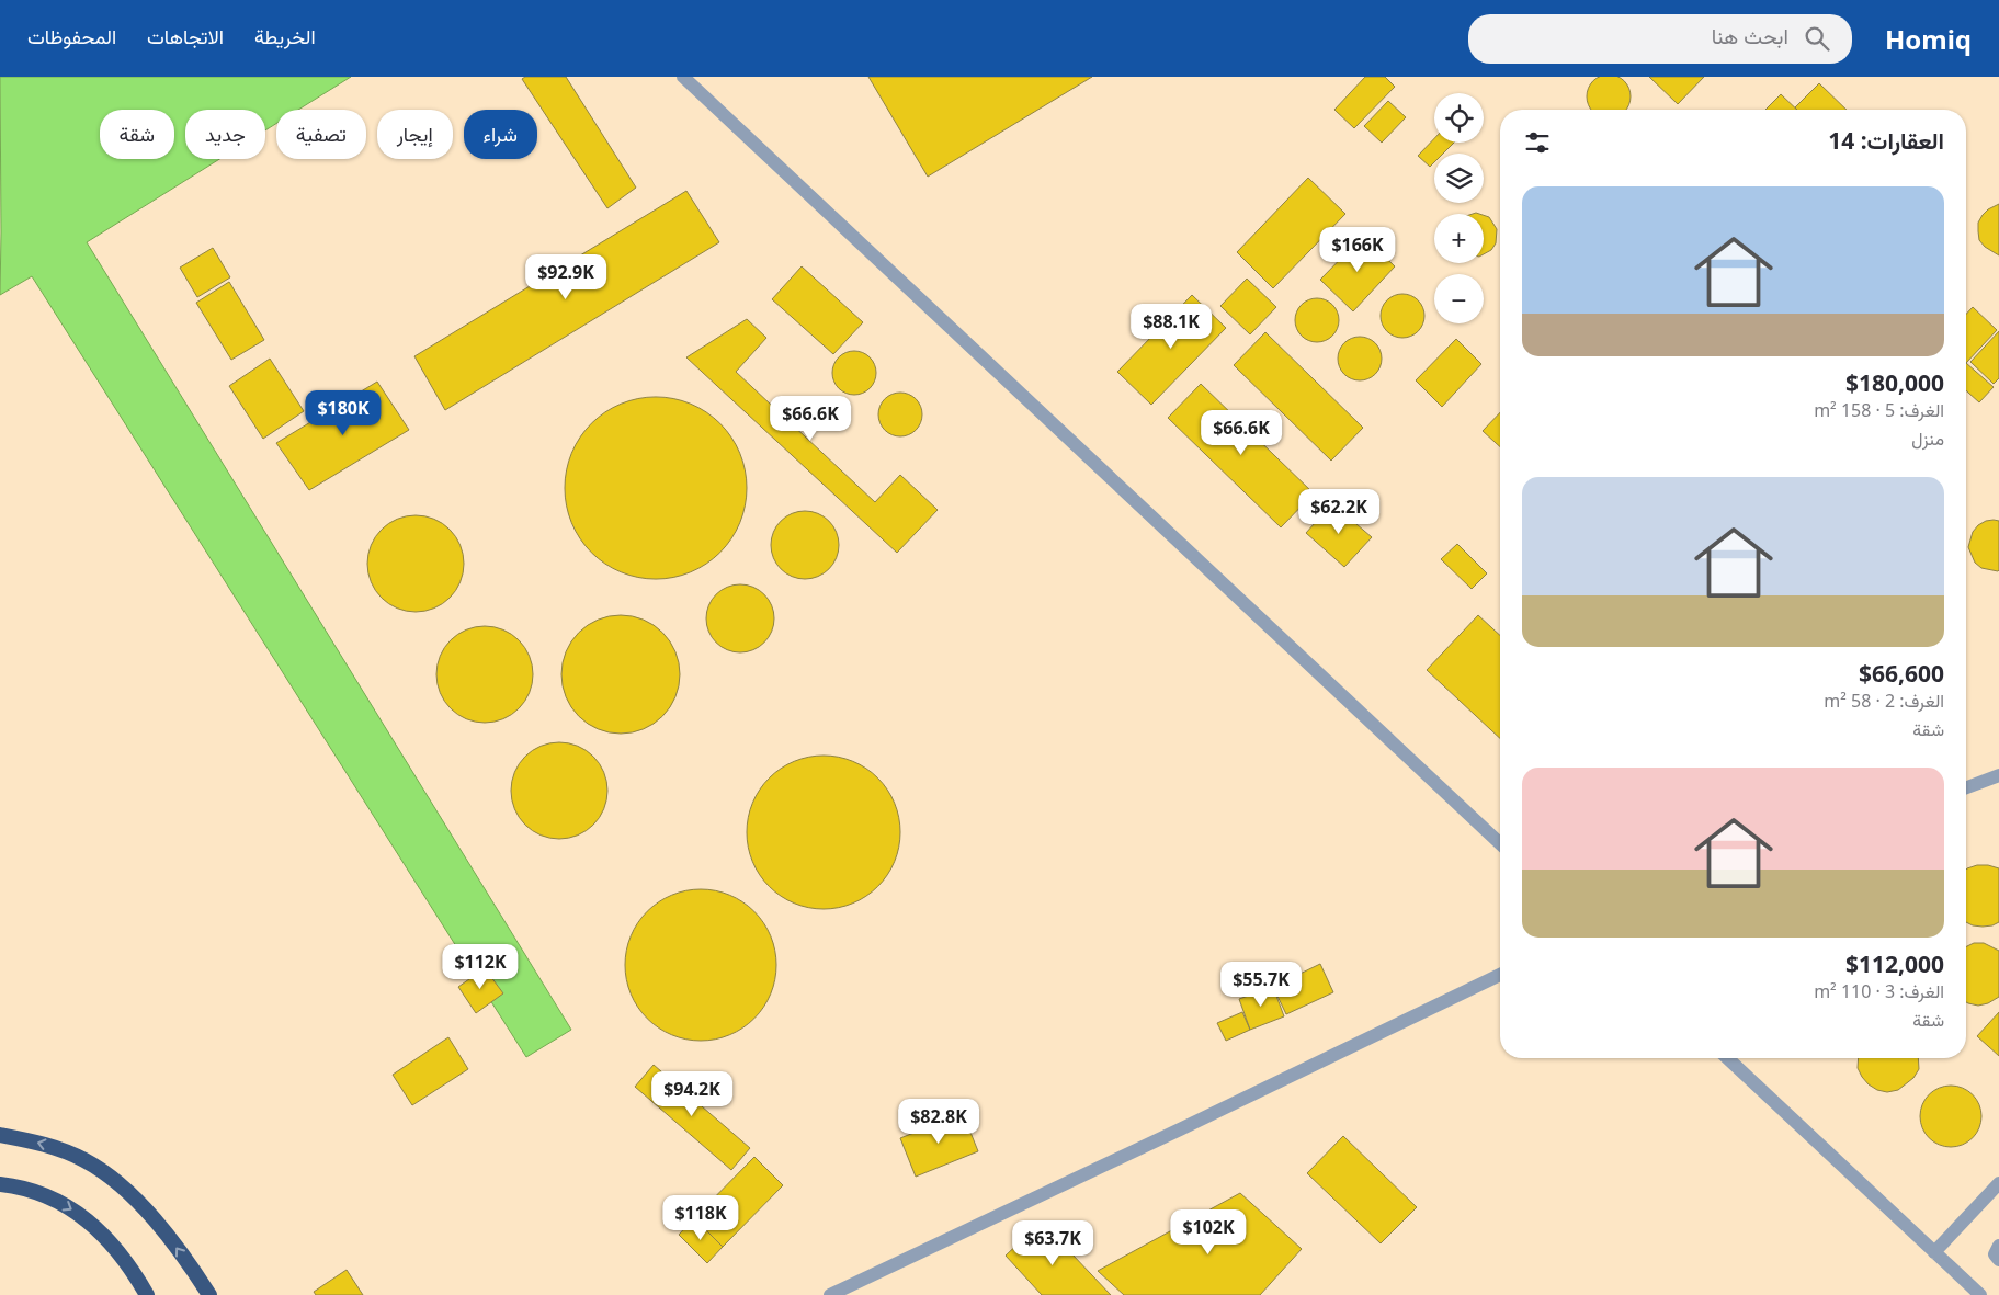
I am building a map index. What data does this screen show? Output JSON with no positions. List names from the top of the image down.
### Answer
{
  "page": {
    "header": "Homiq",
    "search": "ابحث هنا",
    "nav": ["الخريطة", "الاتجاهات", "المحفوظات"],
    "map_buttons": ["+", "−"],
    "chip": [
      "شراء",
      "إيجار",
      "تصفية",
      "جديد",
      "شقة"
    ],
    "heading": "العقارات: 14",
    "list": [
      {
        "name": "$180,000",
        "note": "الغرف: 5 · 158 m² · منزل"
      },
      {
        "name": "$66,600",
        "note": "الغرف: 2 · 58 m² · شقة"
      },
      {
        "name": "$112,000",
        "note": "الغرف: 3 · 110 m² · شقة"
      }
    ],
    "price": [
      "$166K",
      "$92.9K",
      "$88.1K",
      "$180K",
      "$66.6K",
      "$66.6K",
      "$62.2K",
      "$112K",
      "$55.7K",
      "$94.2K",
      "$82.8K",
      "$118K",
      "$102K",
      "$63.7K"
    ]
  }
}
